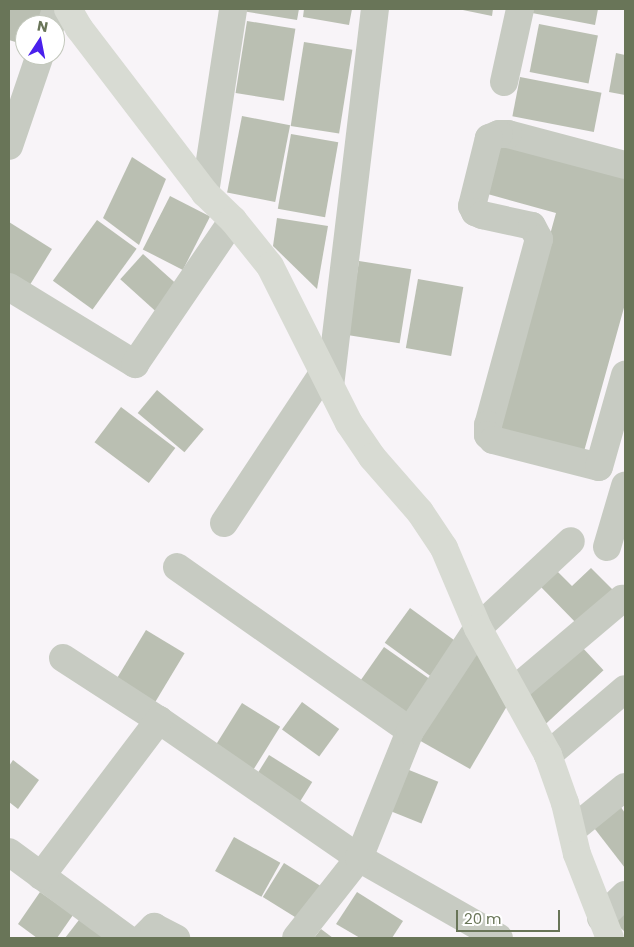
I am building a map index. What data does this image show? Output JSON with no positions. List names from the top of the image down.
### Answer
{
  "scale_bar": "20 m",
  "north": "top"
}
